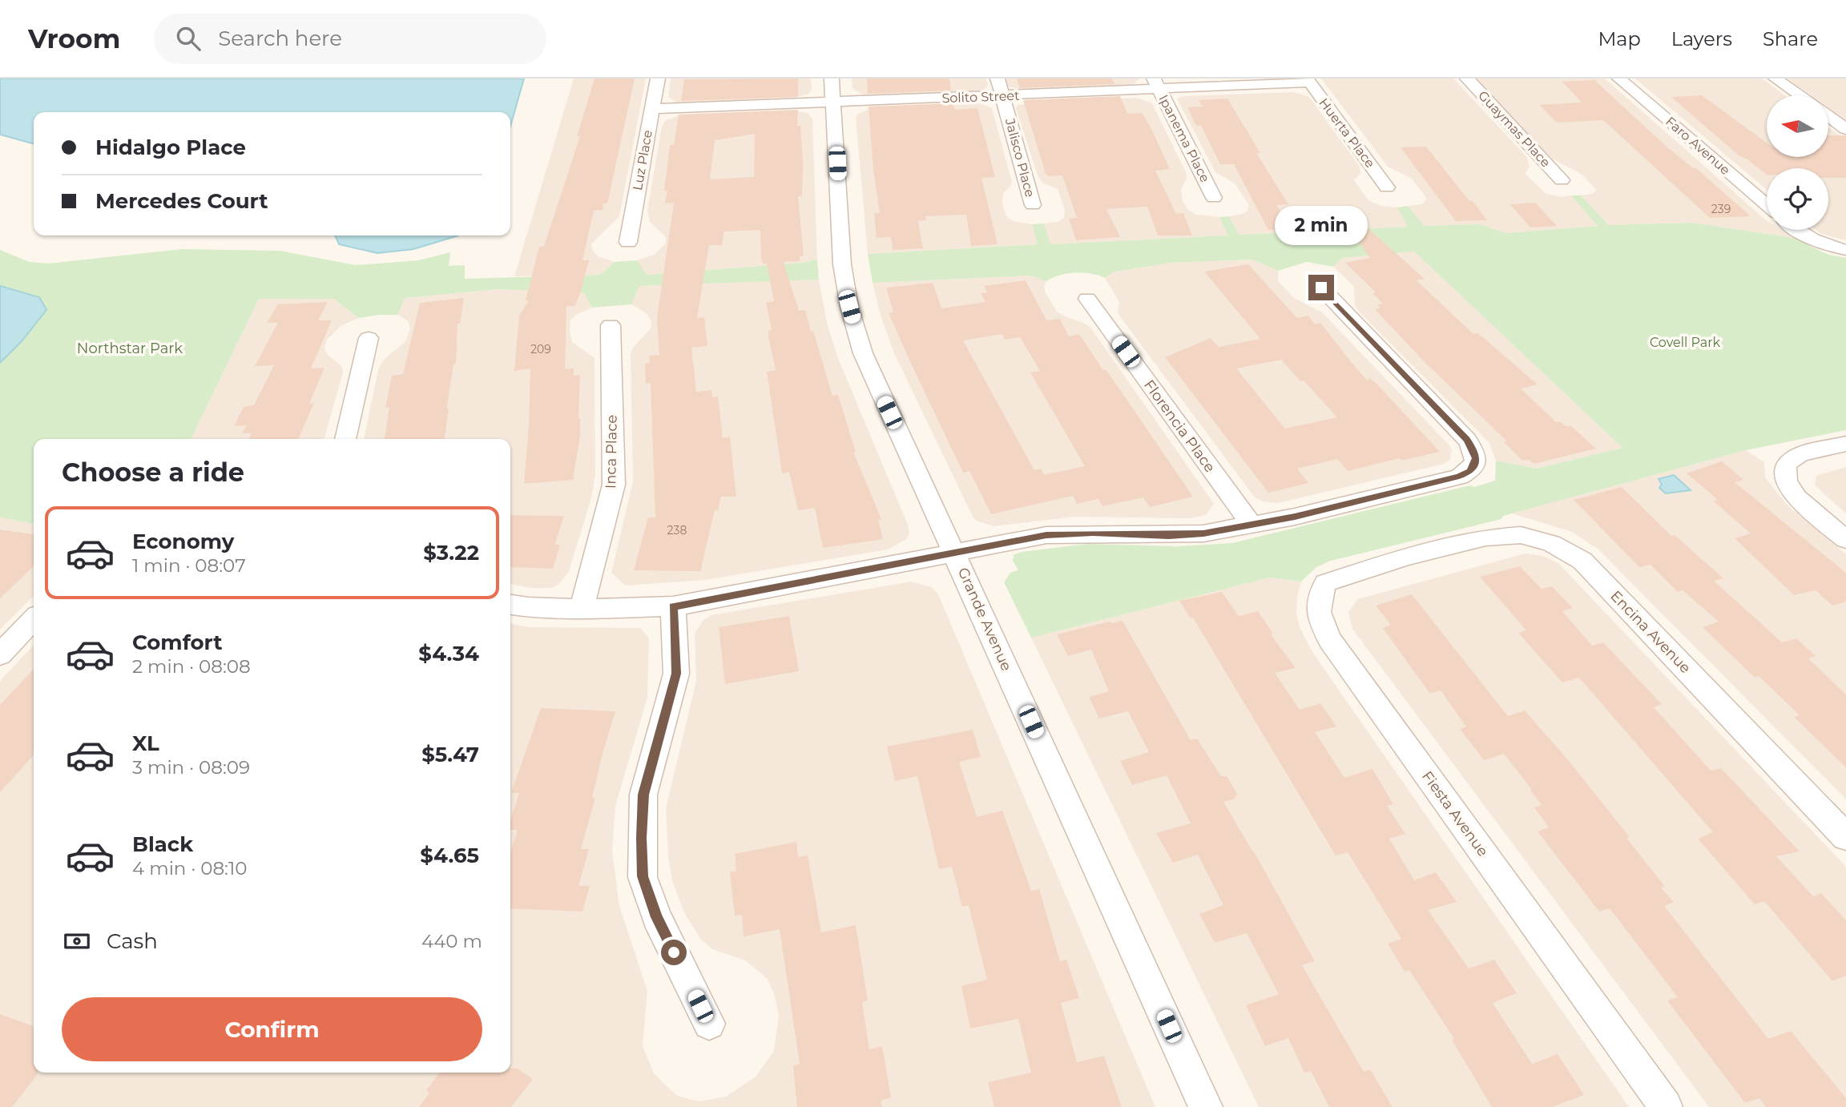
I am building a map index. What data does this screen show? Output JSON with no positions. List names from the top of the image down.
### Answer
{
  "streets": {
    "street": [
      "Solito Street",
      "Guaymas Place",
      "Huerta Place",
      "Ipanema Place",
      "Faro Avenue",
      "Jalisco Place",
      "Luz Place",
      "Florencia Place",
      "Inca Place",
      "Grande Avenue",
      "Encina Avenue",
      "Fiesta Avenue"
    ]
  },
  "crossings": [
    ["Solito Street", "Huerta Place"],
    ["Solito Street", "Ipanema Place"],
    ["Solito Street", "Jalisco Place"],
    ["Solito Street", "Luz Place"],
    ["Solito Street", "Grande Avenue"],
    ["Encina Avenue", "Fiesta Avenue"]
  ],
  "parks": ["Covell Park", "Northstar Park"],
  "house_numbers": ["239", "209", "238"],
  "north": "left",
  "page": {
    "header": "Vroom",
    "search": "Search here",
    "nav": ["Map", "Layers", "Share"],
    "banner": ["Hidalgo Place", "Mercedes Court"],
    "bubble": "2 min",
    "heading": "Choose a ride",
    "list": [
      {
        "name": "Economy",
        "note": "1 min · 08:07",
        "value": "$3.22"
      },
      {
        "name": "Comfort",
        "note": "2 min · 08:08",
        "value": "$4.34"
      },
      {
        "name": "XL",
        "note": "3 min · 08:09",
        "value": "$5.47"
      },
      {
        "name": "Black",
        "note": "4 min · 08:10",
        "value": "$4.65"
      }
    ],
    "pay": ["Cash", "440 m"],
    "buttons": "Confirm"
  }
}
